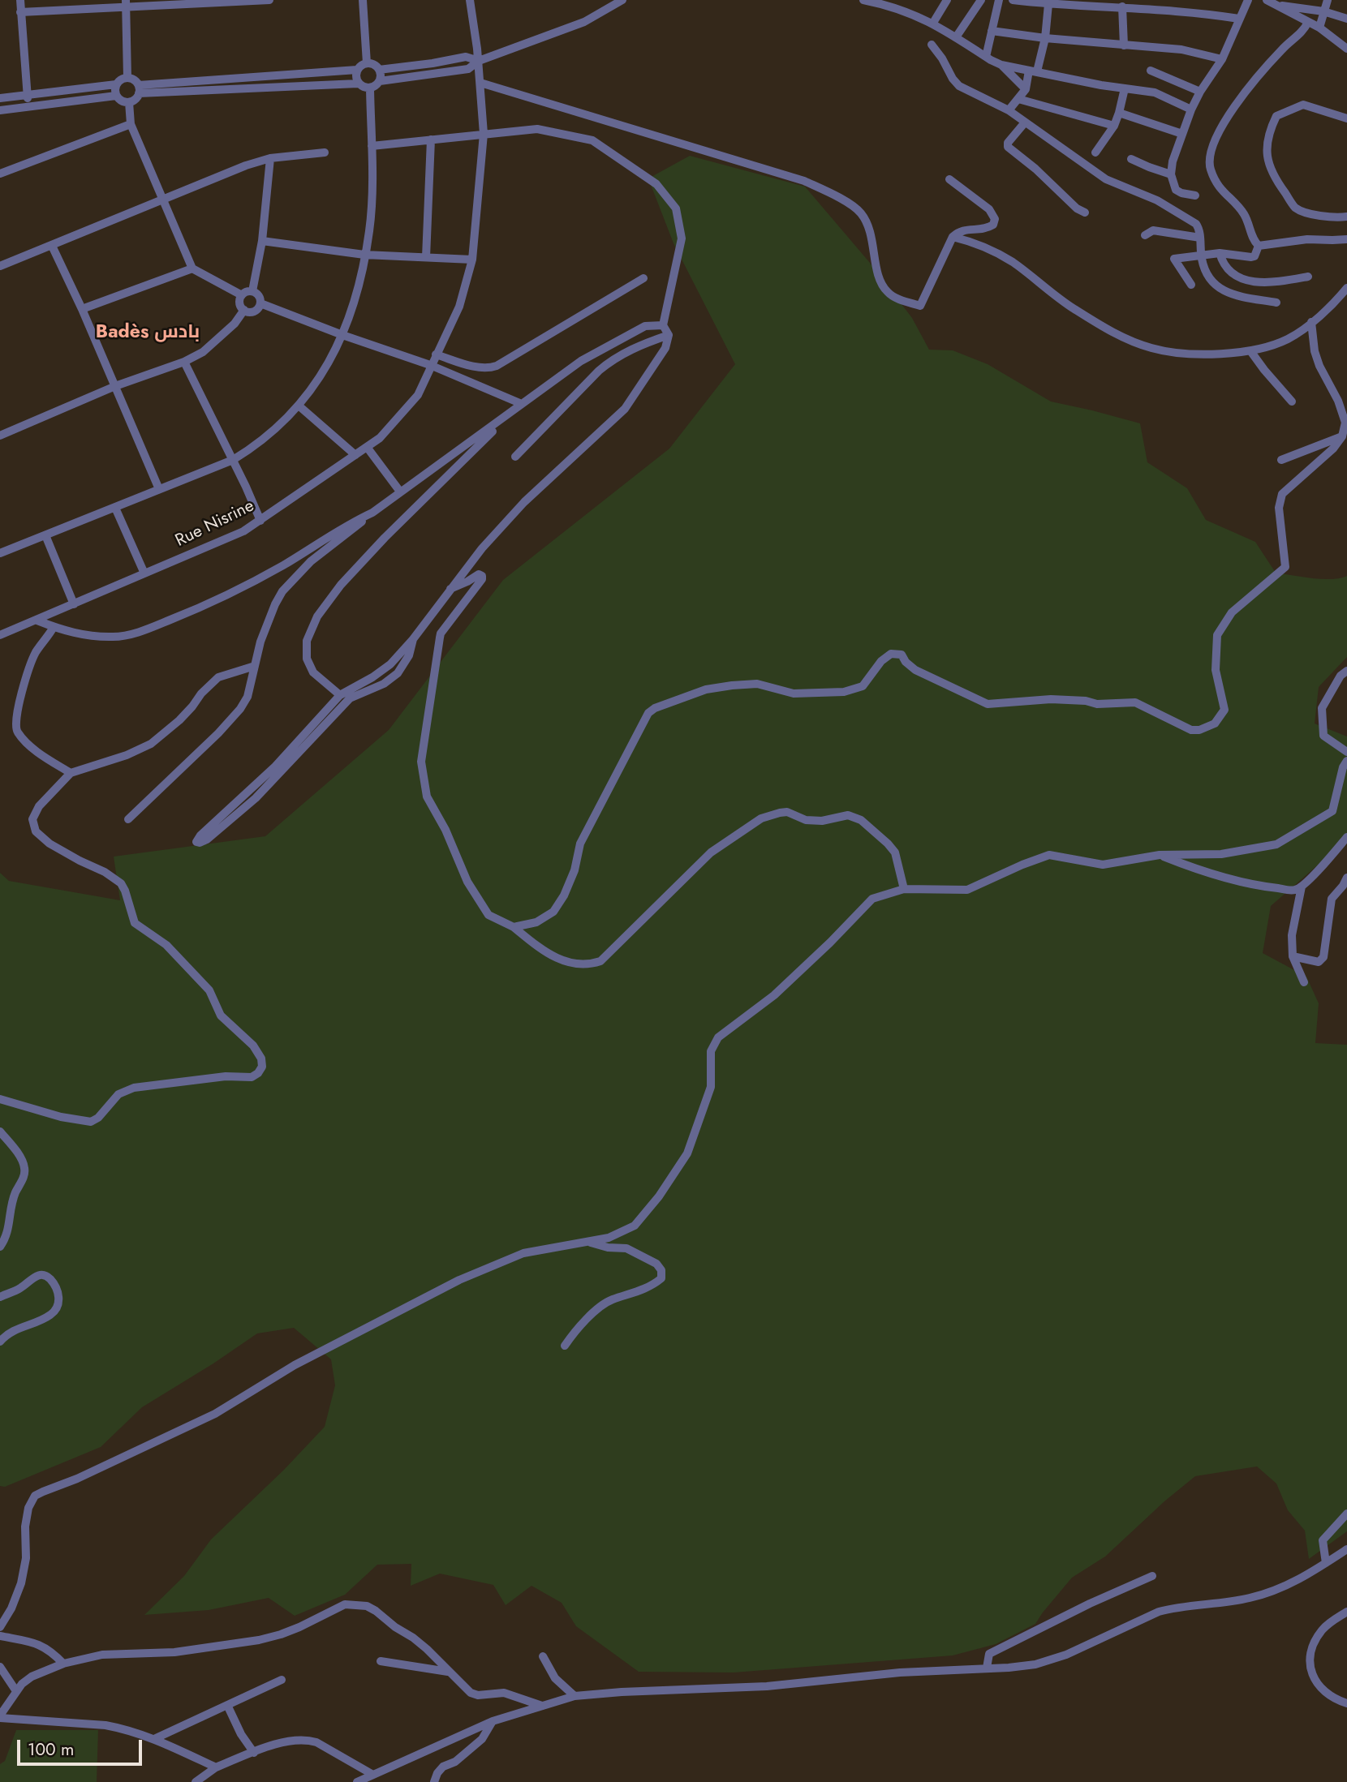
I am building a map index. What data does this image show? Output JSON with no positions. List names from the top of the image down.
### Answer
{
  "streets": {
    "street": ["Rue Nisrine"]
  },
  "districts": ["Badès بادس"],
  "scale_bar": "100 m"
}
